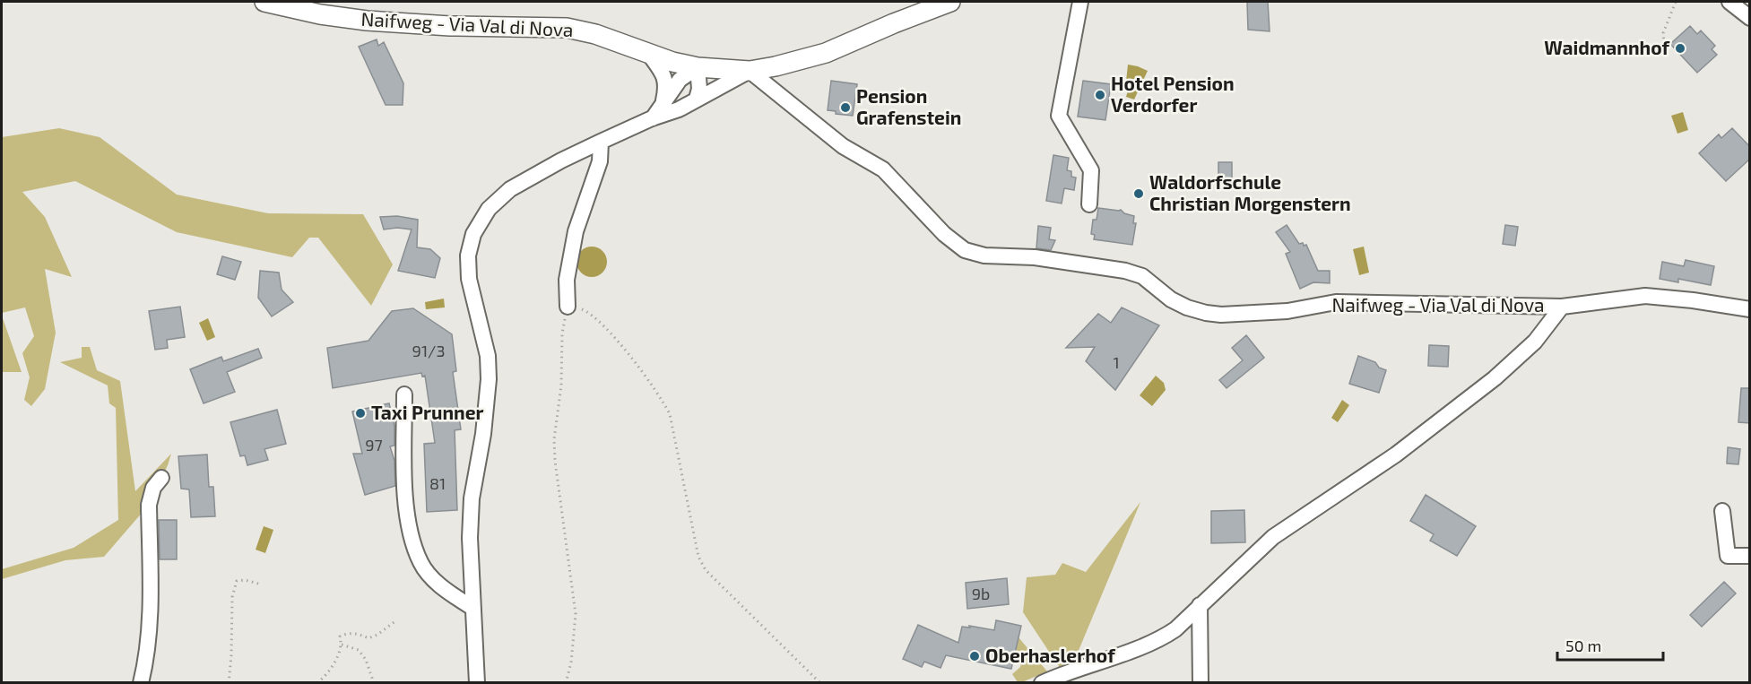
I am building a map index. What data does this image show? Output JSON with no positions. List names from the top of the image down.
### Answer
{
  "streets": {
    "main road": ["Naifweg - Via Val di Nova"]
  },
  "places": [
    "Waidmannhof",
    "Hotel Pension Verdorfer",
    "Pension Grafenstein",
    "Waldorfschule Christian Morgenstern",
    "Taxi Prunner",
    "Oberhaslerhof"
  ],
  "house_numbers": [
    "91/3",
    "1",
    "97",
    "81",
    "9b"
  ],
  "scale_bar": "50 m"
}
